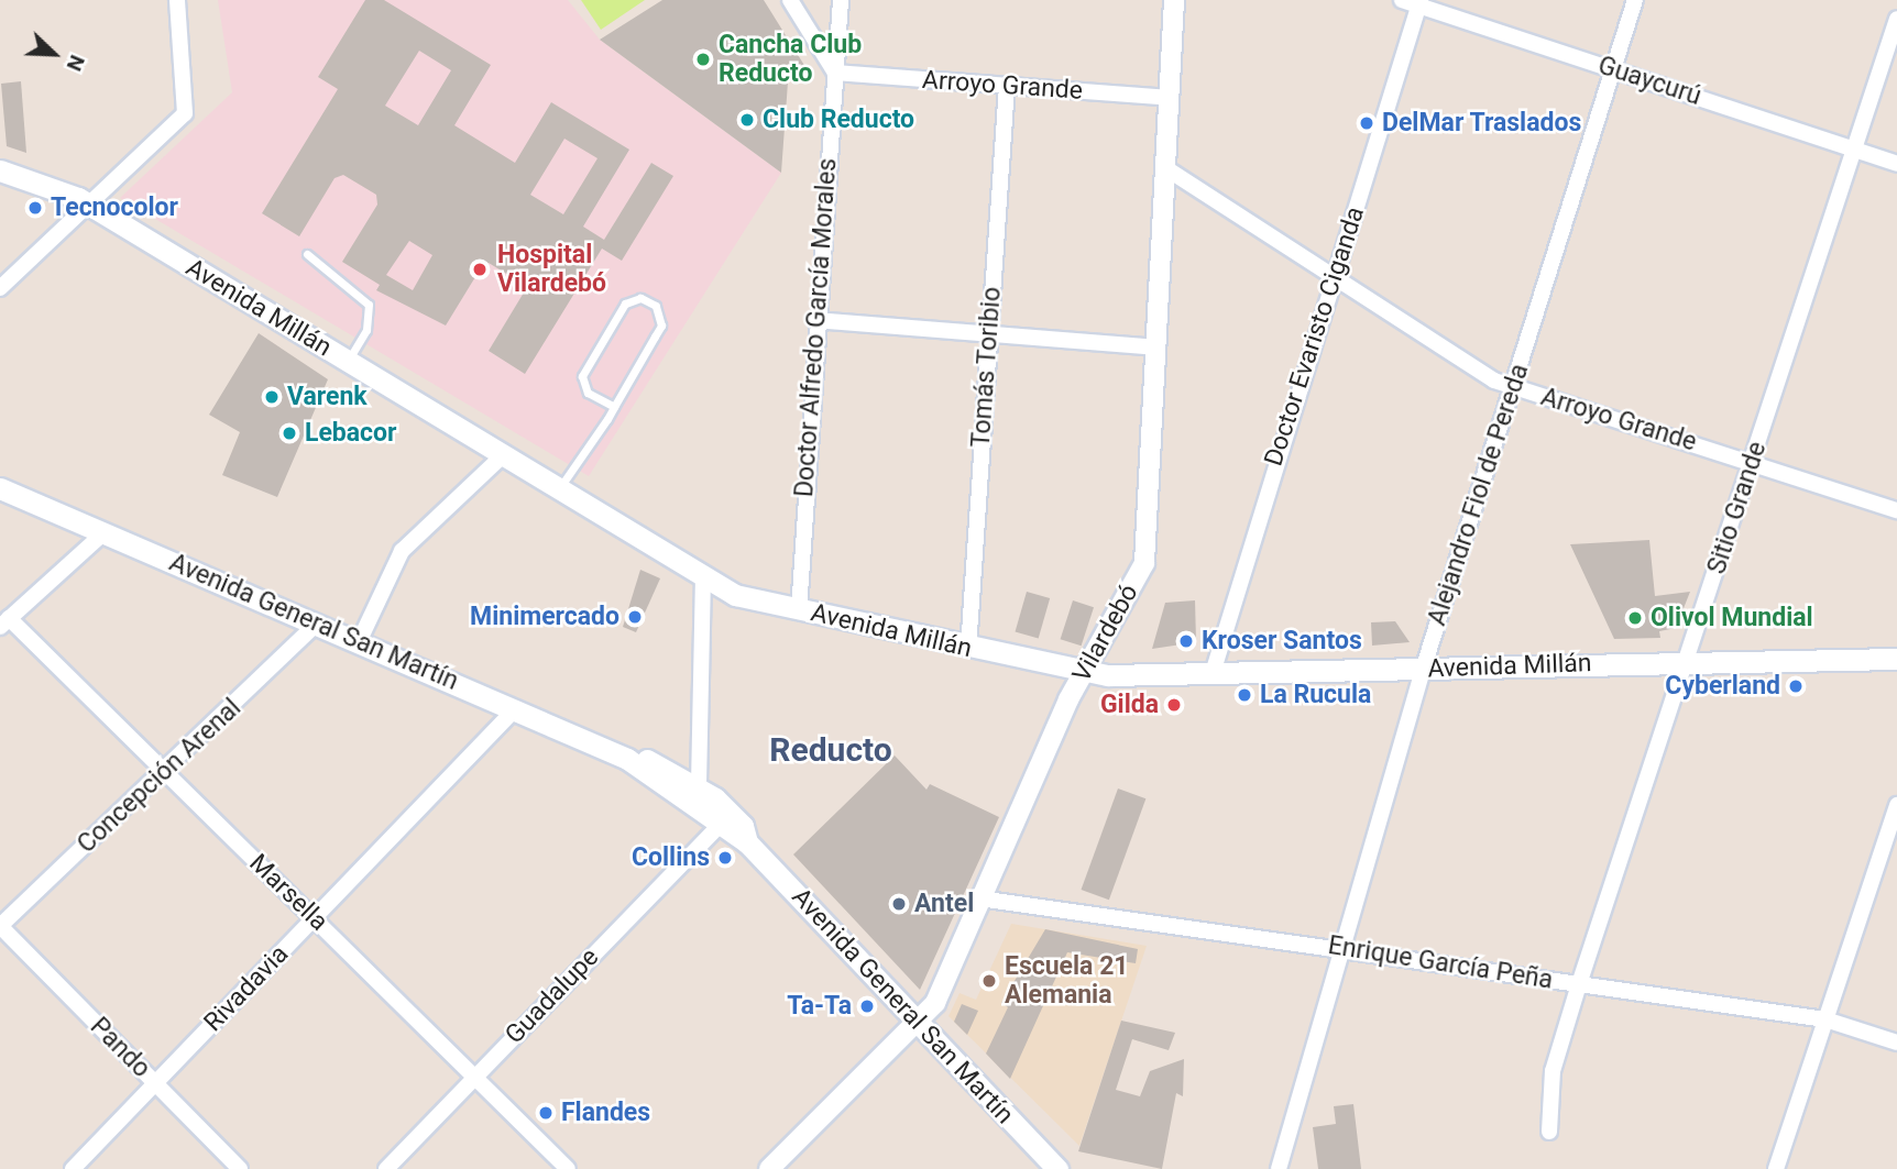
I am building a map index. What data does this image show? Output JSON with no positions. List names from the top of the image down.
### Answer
{
  "streets": {
    "main road": ["Avenida Millán", "Avenida General San Martín"],
    "street": [
      "Guaycurú",
      "Arroyo Grande",
      "Doctor Alfredo García Morales",
      "Doctor Evaristo Ciganda",
      "Tomás Toribio",
      "Alejandro Fiol de Pereda",
      "Sitio Grande",
      "Vilardebó",
      "Concepción Arenal",
      "Marsella",
      "Enrique García Peña",
      "Rivadavia",
      "Guadalupe",
      "Pando"
    ]
  },
  "crossings": [
    ["Guaycurú", "Doctor Evaristo Ciganda"],
    ["Guaycurú", "Alejandro Fiol de Pereda"],
    ["Guaycurú", "Sitio Grande"],
    ["Arroyo Grande", "Doctor Alfredo García Morales"],
    ["Arroyo Grande", "Doctor Evaristo Ciganda"],
    ["Arroyo Grande", "Tomás Toribio"],
    ["Arroyo Grande", "Alejandro Fiol de Pereda"],
    ["Arroyo Grande", "Sitio Grande"],
    ["Arroyo Grande", "Vilardebó"],
    ["Avenida Millán", "Doctor Alfredo García Morales"],
    ["Avenida Millán", "Doctor Evaristo Ciganda"],
    ["Avenida Millán", "Tomás Toribio"],
    ["Avenida Millán", "Alejandro Fiol de Pereda"],
    ["Avenida Millán", "Sitio Grande"],
    ["Avenida Millán", "Vilardebó"],
    ["Alejandro Fiol de Pereda", "Enrique García Peña"],
    ["Sitio Grande", "Enrique García Peña"],
    ["Avenida General San Martín", "Vilardebó"],
    ["Avenida General San Martín", "Concepción Arenal"],
    ["Avenida General San Martín", "Rivadavia"],
    ["Avenida General San Martín", "Guadalupe"],
    ["Vilardebó", "Enrique García Peña"],
    ["Concepción Arenal", "Marsella"],
    ["Concepción Arenal", "Pando"],
    ["Marsella", "Rivadavia"],
    ["Marsella", "Guadalupe"],
    ["Rivadavia", "Pando"]
  ],
  "districts": ["Reducto"],
  "places": [
    "Cancha Club Reducto",
    "Club Reducto",
    "DelMar Traslados",
    "Tecnocolor",
    "Hospital Vilardebó",
    "Varenk",
    "Lebacor",
    "Minimercado",
    "Olivol Mundial",
    "Kroser Santos",
    "Cyberland",
    "La Rucula",
    "Gilda",
    "Collins",
    "Antel",
    "Escuela 21 Alemania",
    "Ta-Ta",
    "Flandes"
  ],
  "north": "bottom right"
}
